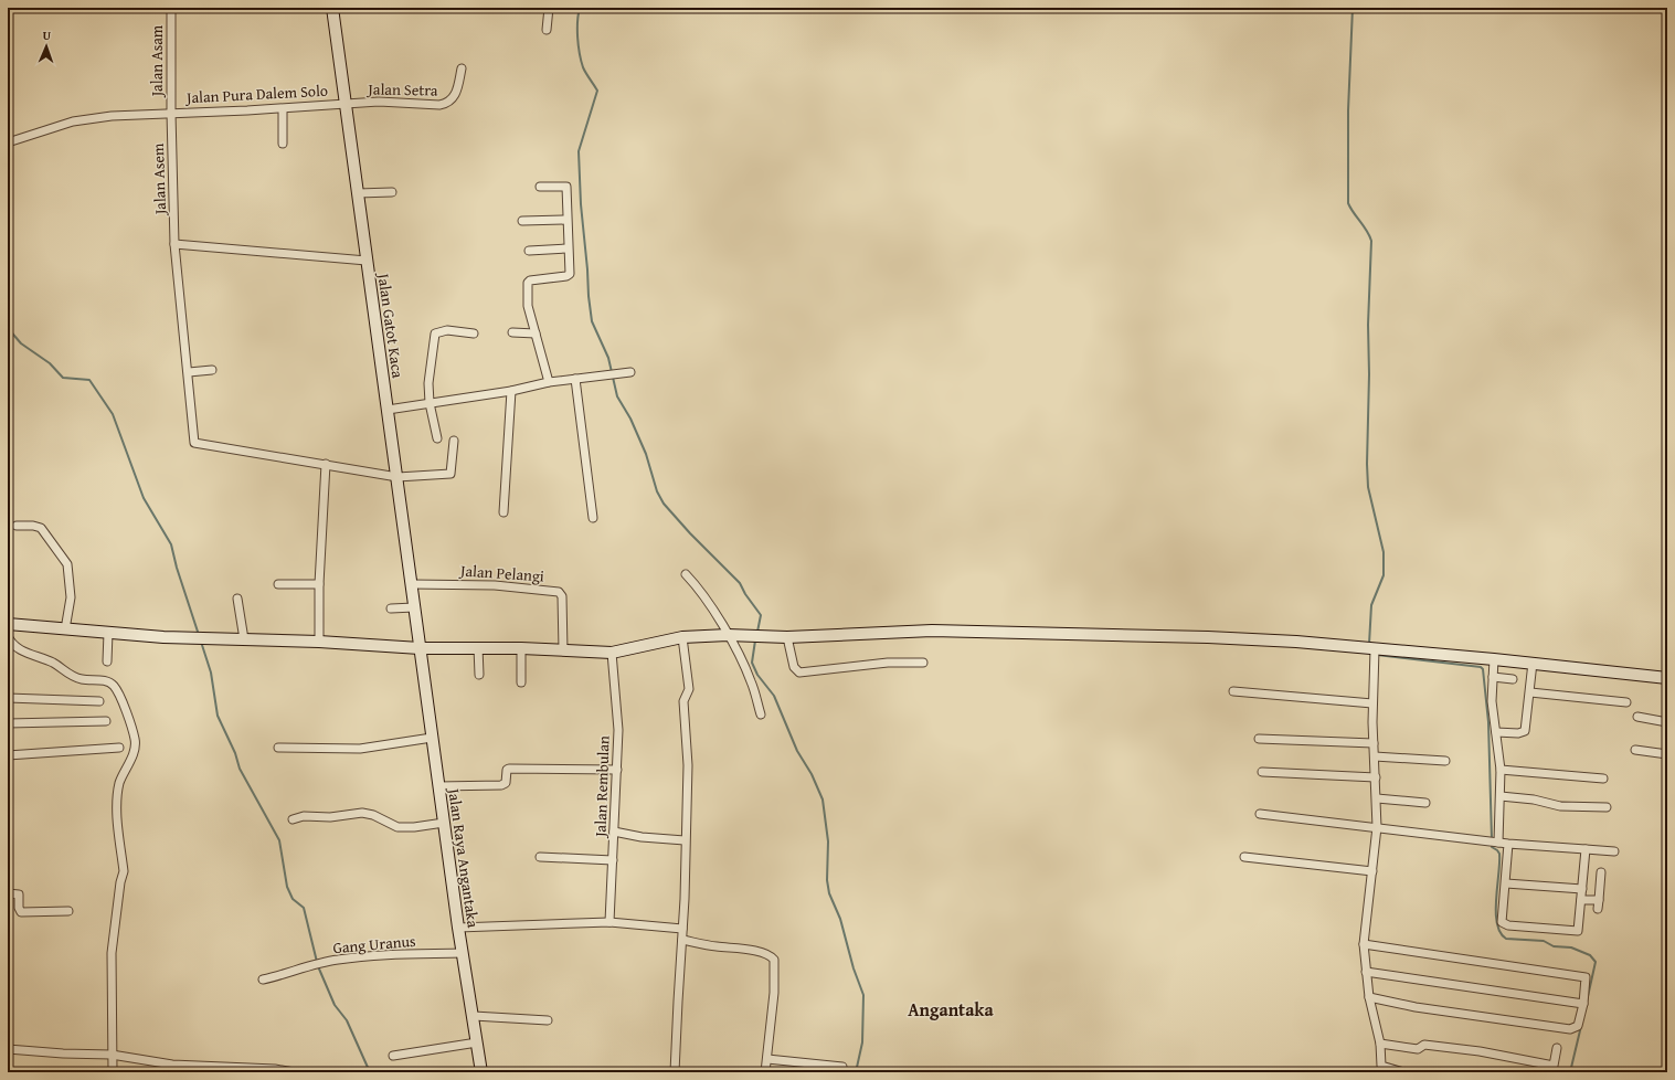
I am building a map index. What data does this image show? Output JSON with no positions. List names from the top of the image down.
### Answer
{
  "streets": {
    "main road": ["Jalan Gatot Kaca", "Jalan Raya Angantaka"],
    "street": [
      "Jalan Asam",
      "Jalan Setra",
      "Jalan Pura Dalem Solo",
      "Jalan Asem",
      "Jalan Pelangi",
      "Jalan Rembulan",
      "Gang Uranus"
    ]
  },
  "crossings": [
    ["Jalan Asam", "Jalan Pura Dalem Solo"],
    ["Jalan Asam", "Jalan Asem"],
    ["Jalan Setra", "Jalan Pura Dalem Solo"],
    ["Jalan Setra", "Jalan Gatot Kaca"],
    ["Jalan Pura Dalem Solo", "Jalan Asem"],
    ["Jalan Pura Dalem Solo", "Jalan Gatot Kaca"],
    ["Jalan Gatot Kaca", "Jalan Pelangi"],
    ["Jalan Gatot Kaca", "Jalan Raya Angantaka"],
    ["Jalan Raya Angantaka", "Gang Uranus"]
  ],
  "districts": ["Angantaka"],
  "north": "top"
}
